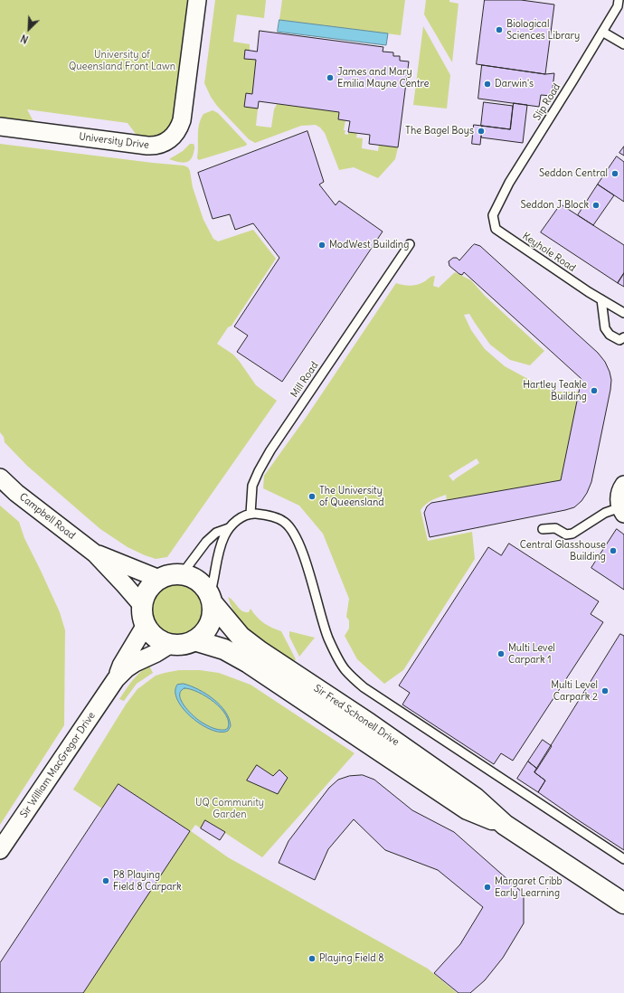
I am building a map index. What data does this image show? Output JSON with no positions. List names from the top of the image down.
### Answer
{
  "streets": {
    "street": [
      "University Drive",
      "Campbell Road",
      "Sir Fred Schonell Drive",
      "Sir William MacGregor Drive"
    ],
    "lane": ["Slip Road", "Keyhole Road", "Mill Road"]
  },
  "crossings": [
    ["Slip Road", "Keyhole Road"],
    ["Campbell Road", "Sir Fred Schonell Drive"],
    ["Campbell Road", "Sir William MacGregor Drive"],
    ["Sir Fred Schonell Drive", "Sir William MacGregor Drive"]
  ],
  "parks": ["University of Queensland Front Lawn", "UQ Community Garden"],
  "places": [
    "Biological Sciences Library",
    "James and Mary Emilia Mayne Centre",
    "Darwin's",
    "The Bagel Boys",
    "Seddon Central",
    "Seddon J Block",
    "ModWest Building",
    "Hartley Teakle Building",
    "The University of Queensland",
    "Central Glasshouse Building",
    "Multi Level Carpark 1",
    "Multi Level Carpark 2",
    "P8 Playing Field 8 Carpark",
    "Margaret Cribb Early Learning",
    "Playing Field 8"
  ],
  "north": "bottom left"
}
